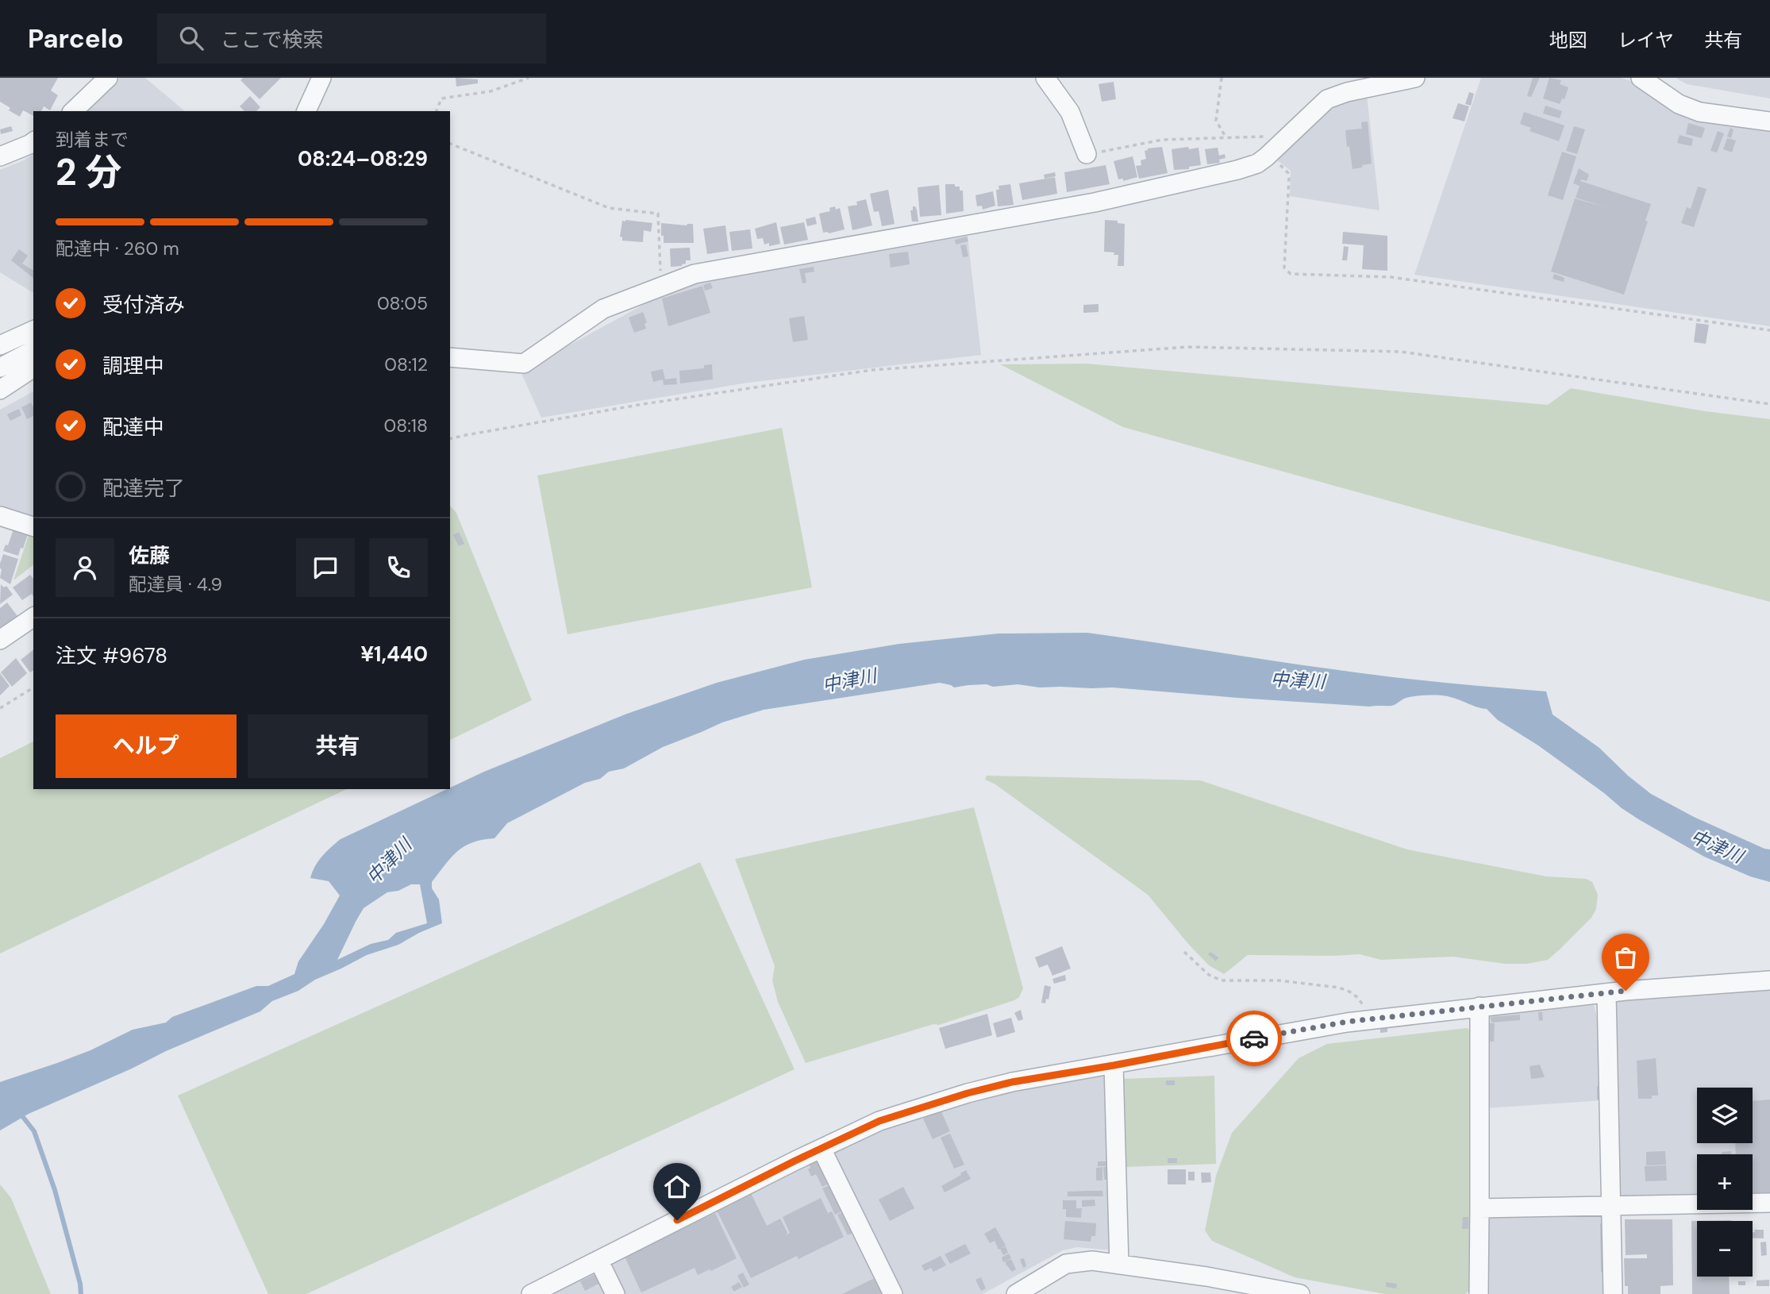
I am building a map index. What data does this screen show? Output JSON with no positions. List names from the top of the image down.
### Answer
{
  "water": ["中津川"],
  "page": {
    "header": "Parcelo",
    "search": "ここで検索",
    "nav": ["地図", "レイヤ", "共有"],
    "heading": ["2 分", "到着まで", "08:24–08:29"],
    "panel": [
      "佐藤",
      "配達員 · 4.9",
      "注文 #9678",
      "¥1,440"
    ],
    "bar": "配達中 · 260 m",
    "list": [
      ["受付済み", "08:05"],
      ["調理中", "08:12"],
      ["配達中", "08:18"],
      "配達完了"
    ],
    "buttons": ["ヘルプ", "共有"],
    "map_buttons": ["+", "−"]
  }
}
